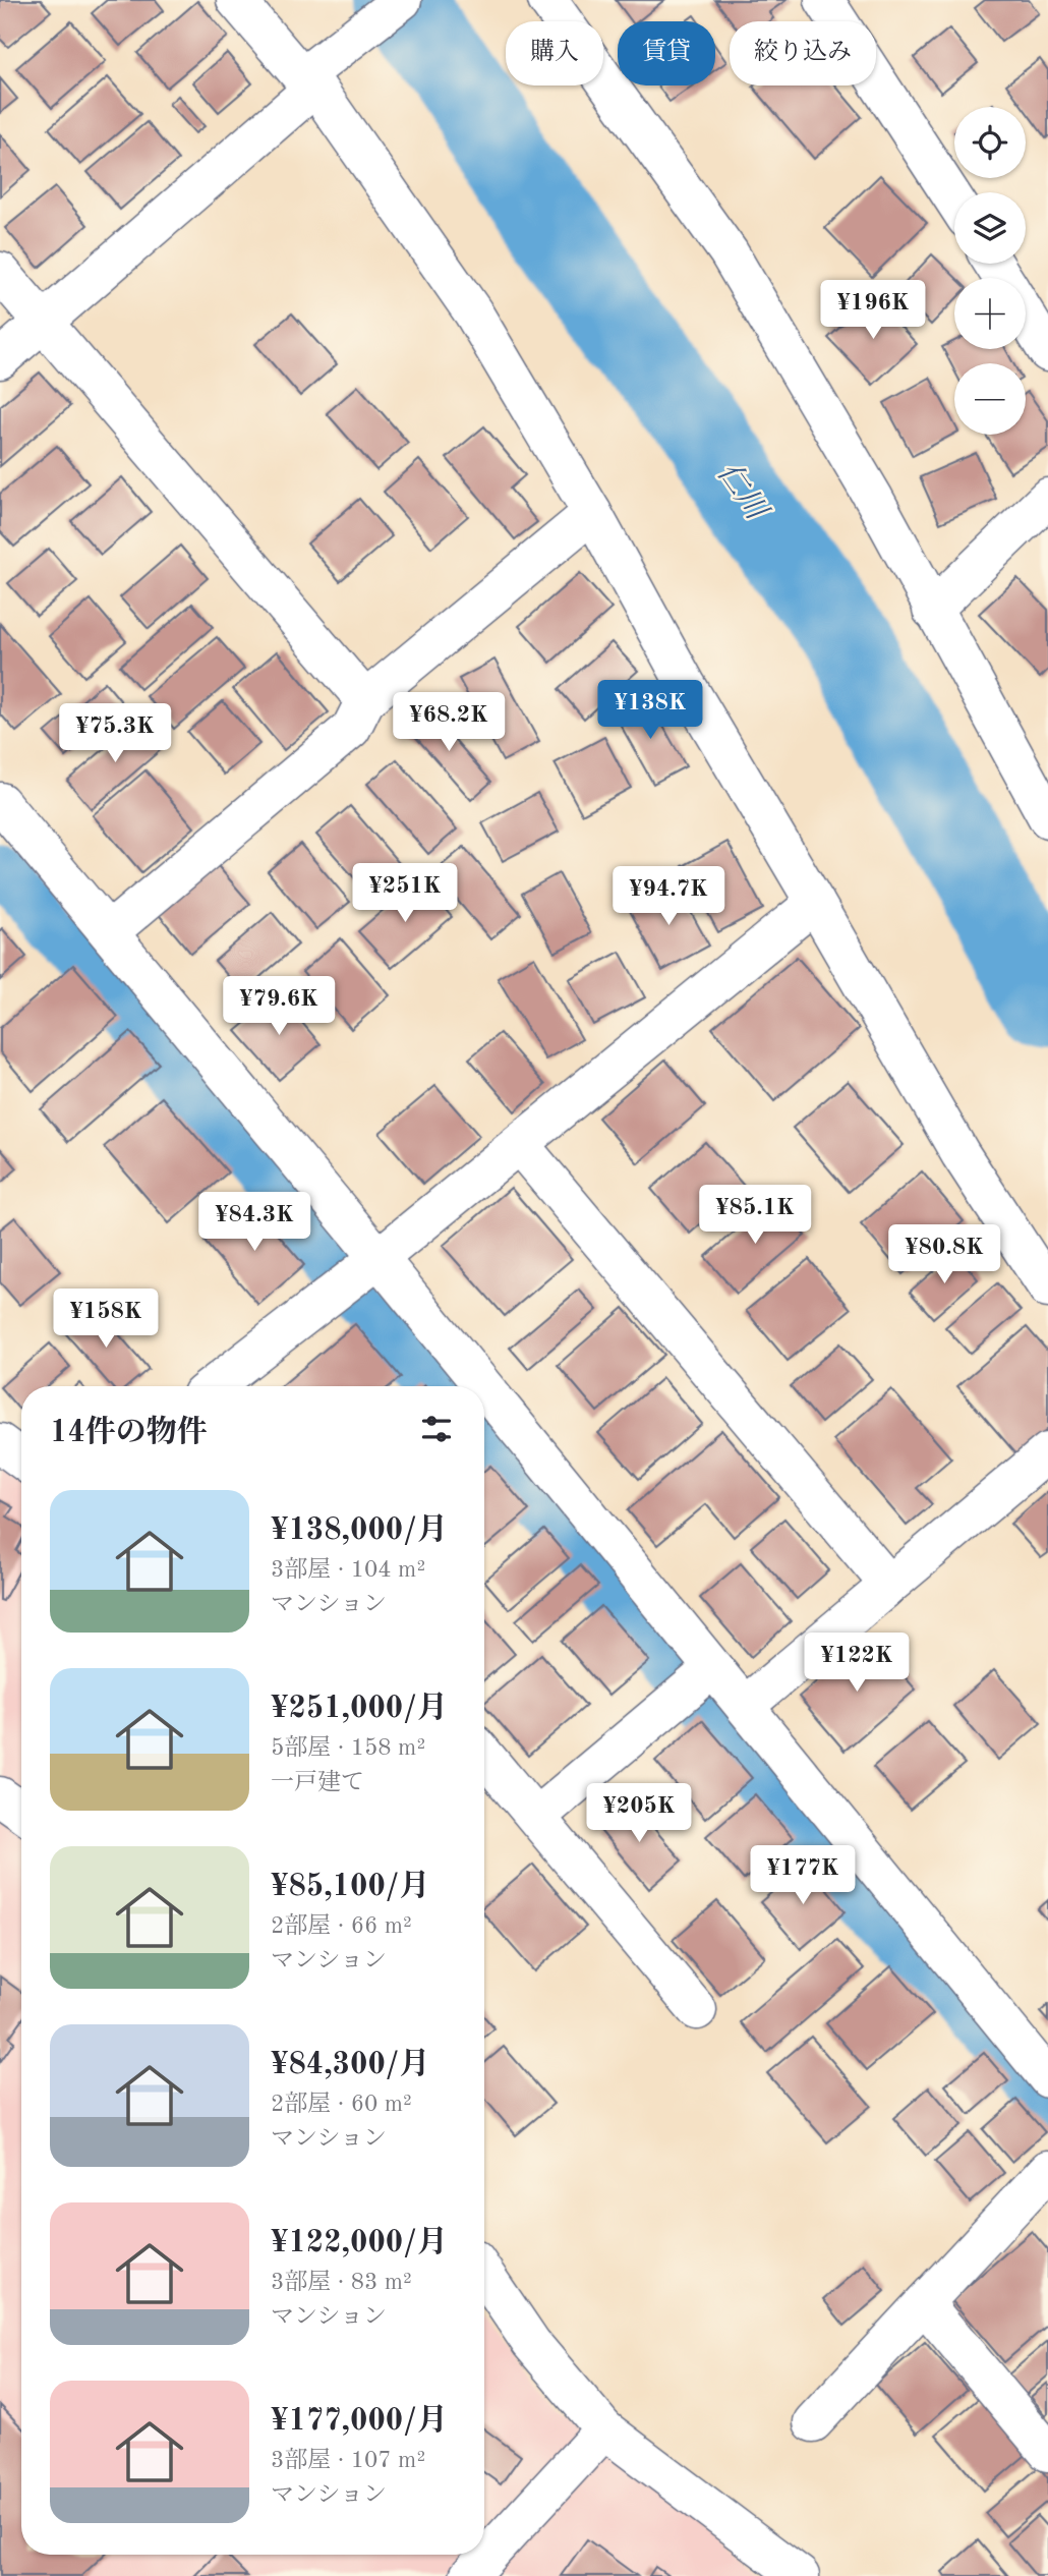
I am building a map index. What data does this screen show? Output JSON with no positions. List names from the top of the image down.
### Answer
{
  "water": ["仁川"],
  "page": {
    "chip": ["購入", "賃貸", "絞り込み"],
    "map_buttons": ["+", "−"],
    "price": [
      "¥196K",
      "¥138K",
      "¥68.2K",
      "¥75.3K",
      "¥251K",
      "¥94.7K",
      "¥79.6K",
      "¥85.1K",
      "¥84.3K",
      "¥80.8K",
      "¥158K",
      "¥122K",
      "¥205K",
      "¥177K"
    ],
    "heading": "14件の物件",
    "list": [
      {
        "name": "¥138,000/月",
        "note": "3部屋 · 104 m² · マンション"
      },
      {
        "name": "¥251,000/月",
        "note": "5部屋 · 158 m² · 一戸建て"
      },
      {
        "name": "¥85,100/月",
        "note": "2部屋 · 66 m² · マンション"
      },
      {
        "name": "¥84,300/月",
        "note": "2部屋 · 60 m² · マンション"
      },
      {
        "name": "¥122,000/月",
        "note": "3部屋 · 83 m² · マンション"
      },
      {
        "name": "¥177,000/月",
        "note": "3部屋 · 107 m² · マンション"
      }
    ]
  }
}
